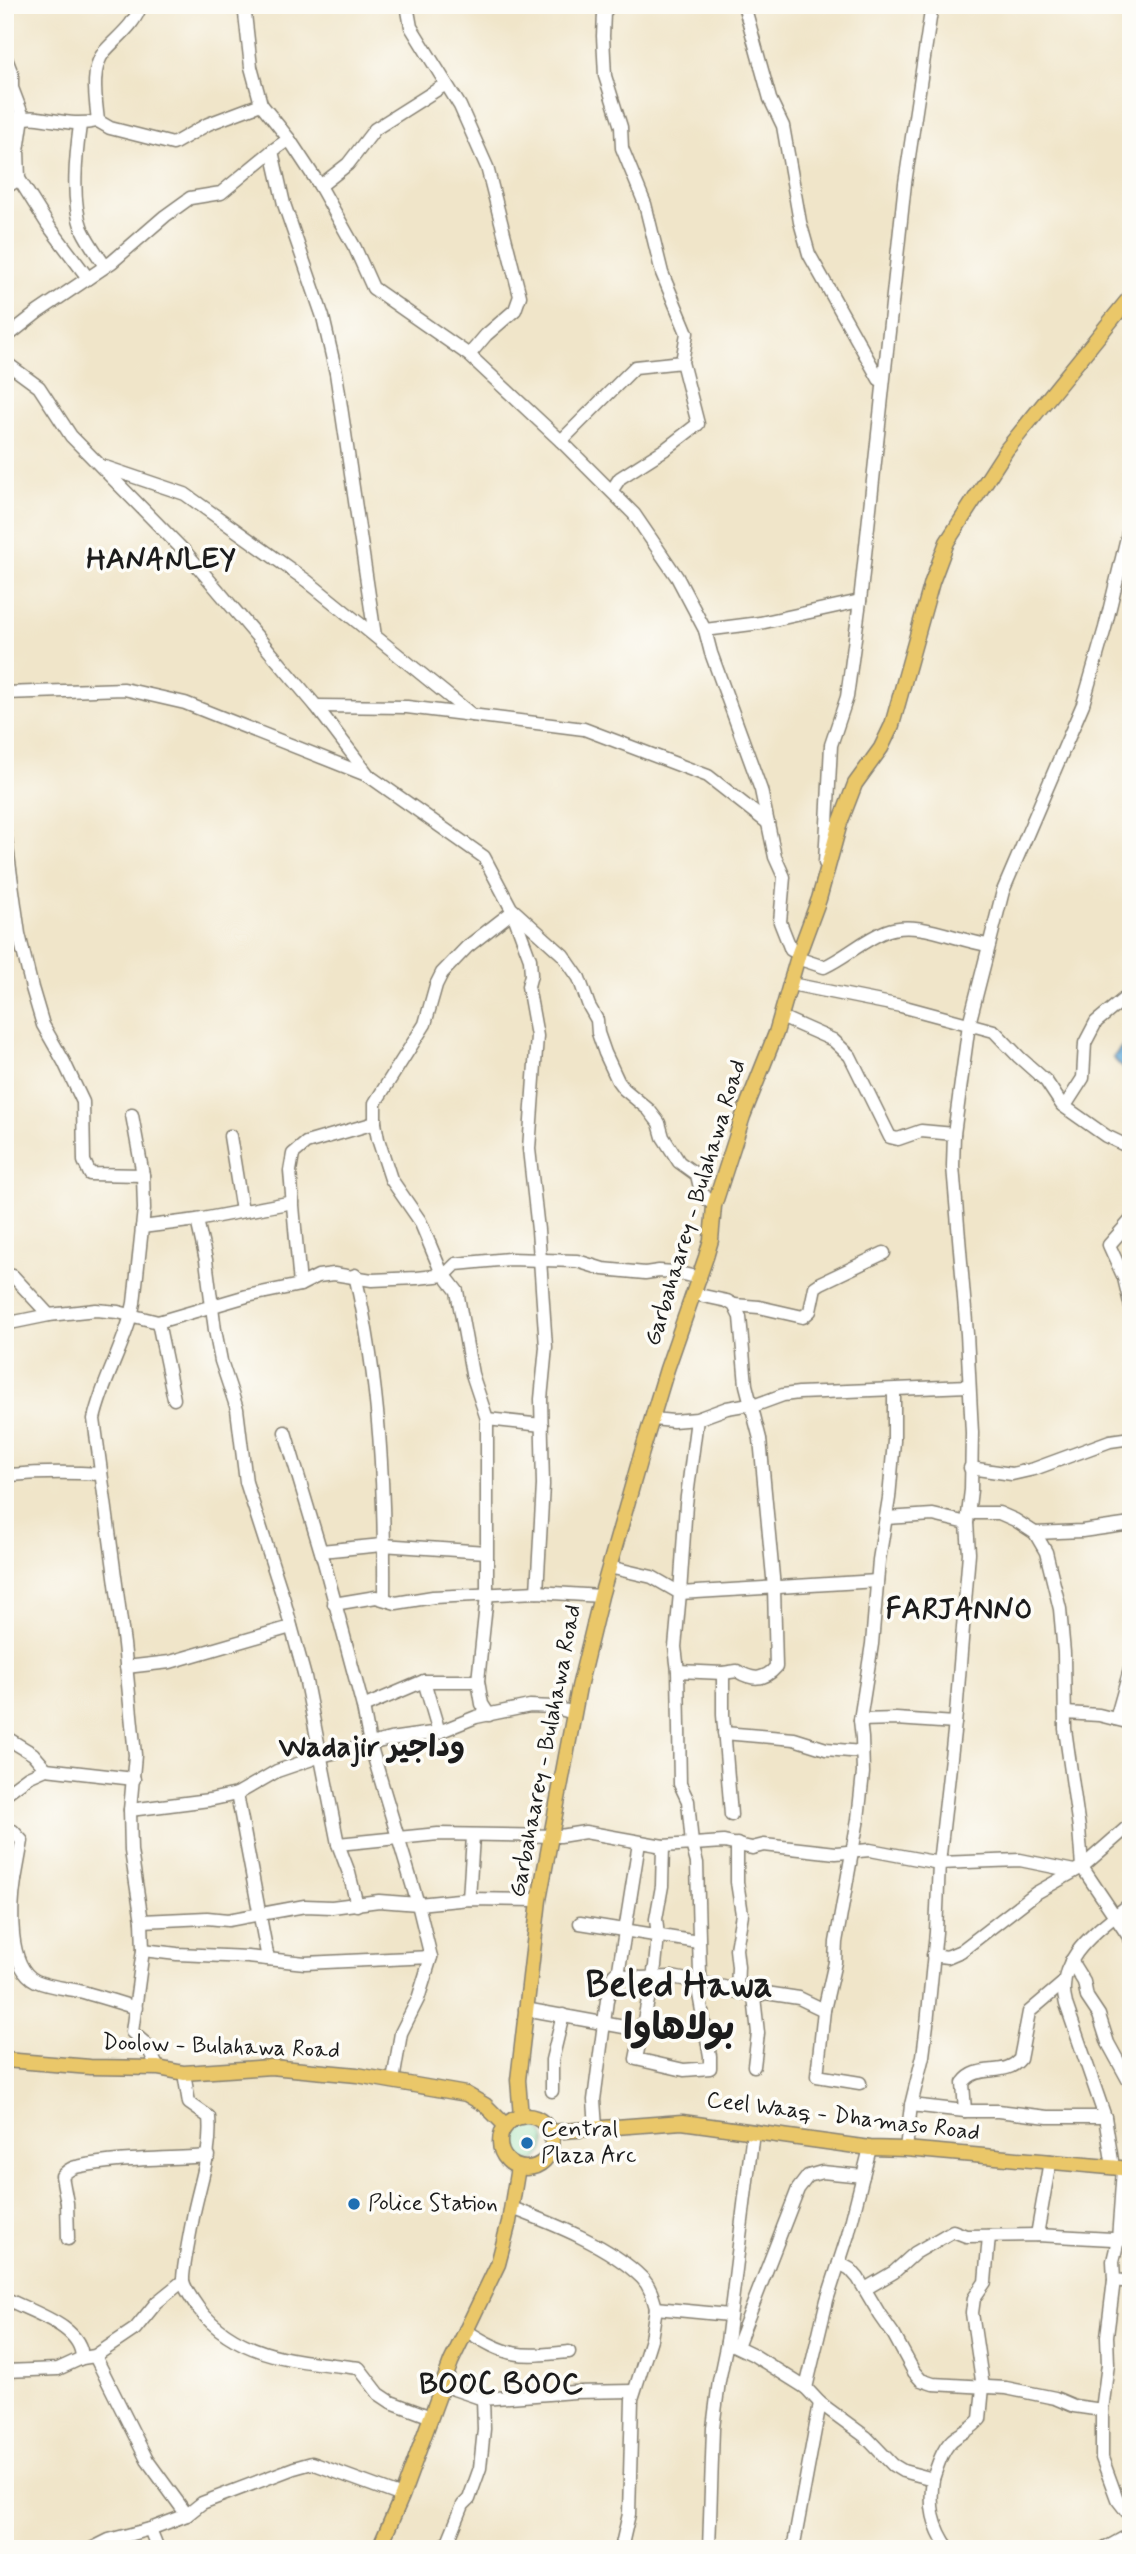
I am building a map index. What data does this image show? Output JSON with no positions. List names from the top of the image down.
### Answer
{
  "streets": {
    "main road": ["Garbahaarey - Bulahawa Road", "Doolow - Bulahawa Road", "Ceel Waaq - Dhamaso Road"]
  },
  "crossings": [
    ["Garbahaarey - Bulahawa Road", "Doolow - Bulahawa Road"],
    ["Garbahaarey - Bulahawa Road", "Ceel Waaq - Dhamaso Road"],
    ["Doolow - Bulahawa Road", "Ceel Waaq - Dhamaso Road"]
  ],
  "districts": [
    "HANANLEY",
    "FARJANNO",
    "Wadajir وداجير",
    "Beled Hawa بولاهاوا",
    "BOOC BOOC"
  ],
  "places": ["Central Plaza Arc", "Police Station"]
}
